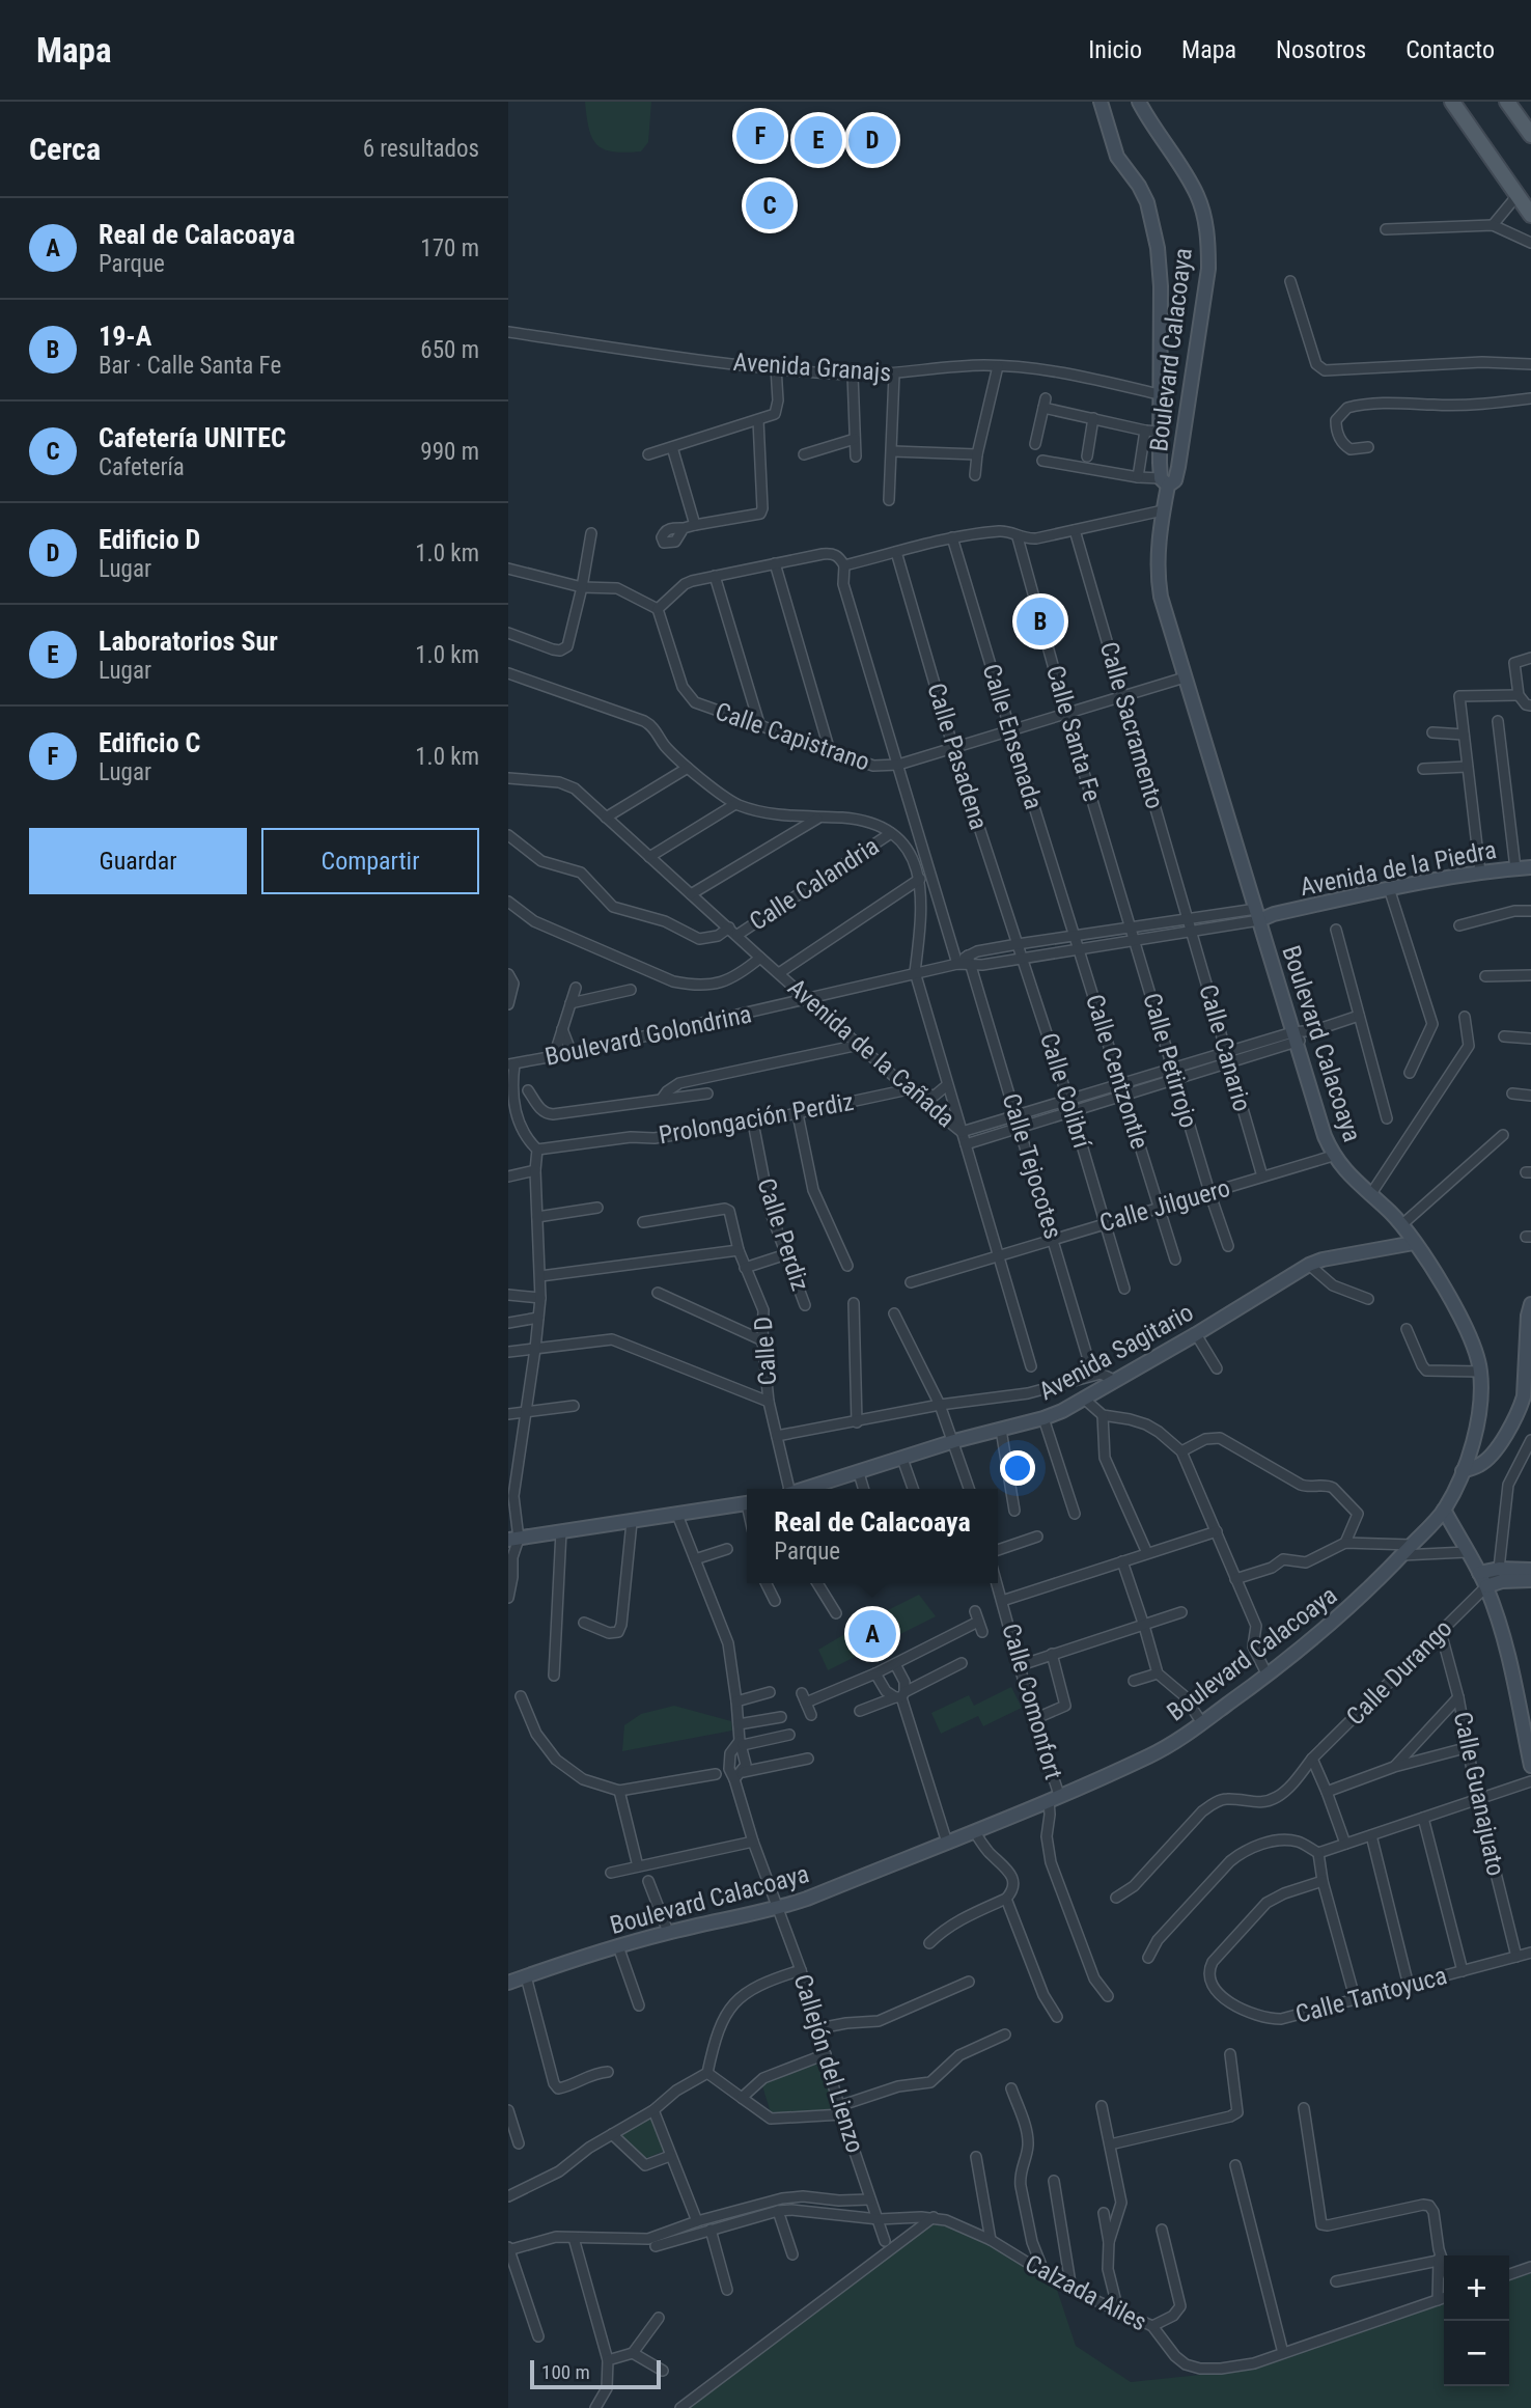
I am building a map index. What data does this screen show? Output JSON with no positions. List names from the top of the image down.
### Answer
{
  "streets": {
    "street": [
      "Boulevard Calacoaya",
      "Avenida Granajs",
      "Calle Sacramento",
      "Calle Santa Fe",
      "Calle Capistrano",
      "Calle Ensenada",
      "Calle Pasadena",
      "Avenida de la Piedra",
      "Calle Calandria",
      "Boulevard Golondrina",
      "Calle Canario",
      "Avenida de la Cañada",
      "Calle Petirrojo",
      "Calle Centzontle",
      "Calle Colibrí",
      "Prolongación Perdiz",
      "Calle Tejocotes",
      "Calle Jilguero",
      "Calle Perdiz",
      "Calle D",
      "Avenida Sagitario",
      "Calle Durango",
      "Calle Comonfort",
      "Calle Guanajuato",
      "Calle Tantoyuca",
      "Callejón del Lienzo",
      "Calzada Ailes"
    ]
  },
  "crossings": [
    ["Boulevard Calacoaya", "Avenida Granajs"],
    ["Boulevard Calacoaya", "Avenida de la Piedra"],
    ["Boulevard Calacoaya", "Boulevard Golondrina"],
    ["Boulevard Calacoaya", "Avenida de la Cañada"],
    ["Boulevard Calacoaya", "Calle Jilguero"],
    ["Boulevard Calacoaya", "Avenida Sagitario"],
    ["Boulevard Calacoaya", "Calle Comonfort"],
    ["Boulevard Calacoaya", "Callejón del Lienzo"],
    ["Calle Sacramento", "Boulevard Golondrina"],
    ["Calle Sacramento", "Calle Canario"],
    ["Calle Santa Fe", "Boulevard Golondrina"],
    ["Calle Santa Fe", "Calle Petirrojo"],
    ["Calle Ensenada", "Boulevard Golondrina"],
    ["Calle Ensenada", "Calle Centzontle"],
    ["Calle Pasadena", "Boulevard Golondrina"],
    ["Calle Pasadena", "Calle Colibrí"],
    ["Avenida de la Piedra", "Boulevard Golondrina"],
    ["Calle Calandria", "Avenida de la Cañada"],
    ["Boulevard Golondrina", "Calle Canario"],
    ["Boulevard Golondrina", "Avenida de la Cañada"],
    ["Boulevard Golondrina", "Calle Petirrojo"],
    ["Boulevard Golondrina", "Calle Centzontle"],
    ["Boulevard Golondrina", "Calle Colibrí"],
    ["Boulevard Golondrina", "Calle Tejocotes"],
    ["Calle Canario", "Avenida de la Cañada"],
    ["Calle Canario", "Calle Jilguero"],
    ["Avenida de la Cañada", "Calle Petirrojo"],
    ["Avenida de la Cañada", "Calle Centzontle"],
    ["Avenida de la Cañada", "Calle Colibrí"],
    ["Avenida de la Cañada", "Prolongación Perdiz"],
    ["Avenida de la Cañada", "Calle Tejocotes"],
    ["Calle Petirrojo", "Calle Jilguero"],
    ["Calle Centzontle", "Calle Jilguero"],
    ["Calle Colibrí", "Calle Jilguero"],
    ["Prolongación Perdiz", "Calle Perdiz"],
    ["Calle Tejocotes", "Calle Jilguero"],
    ["Calle Durango", "Calle Guanajuato"],
    ["Calle Guanajuato", "Calle Tantoyuca"],
    ["Callejón del Lienzo", "Calzada Ailes"]
  ],
  "scale_bar": "100 m",
  "page": {
    "header": "Mapa",
    "nav": [
      "Inicio",
      "Mapa",
      "Nosotros",
      "Contacto"
    ],
    "heading": ["Cerca", "6 resultados"],
    "pins": [
      "F",
      "D",
      "E",
      "C",
      "B",
      "A"
    ],
    "list": [
      {
        "mark": "A",
        "name": "Real de Calacoaya",
        "note": "Parque",
        "value": "170 m"
      },
      {
        "mark": "B",
        "name": "19-A",
        "note": "Bar · Calle Santa Fe",
        "value": "650 m"
      },
      {
        "mark": "C",
        "name": "Cafetería UNITEC",
        "note": "Cafetería",
        "value": "990 m"
      },
      {
        "mark": "D",
        "name": "Edificio D",
        "note": "Lugar",
        "value": "1.0 km"
      },
      {
        "mark": "E",
        "name": "Laboratorios Sur",
        "note": "Lugar",
        "value": "1.0 km"
      },
      {
        "mark": "F",
        "name": "Edificio C",
        "note": "Lugar",
        "value": "1.0 km"
      }
    ],
    "buttons": ["Guardar", "Compartir"],
    "popup": ["Real de Calacoaya", "Parque"],
    "map_buttons": ["+", "−"],
    "scale": "100 m"
  }
}
